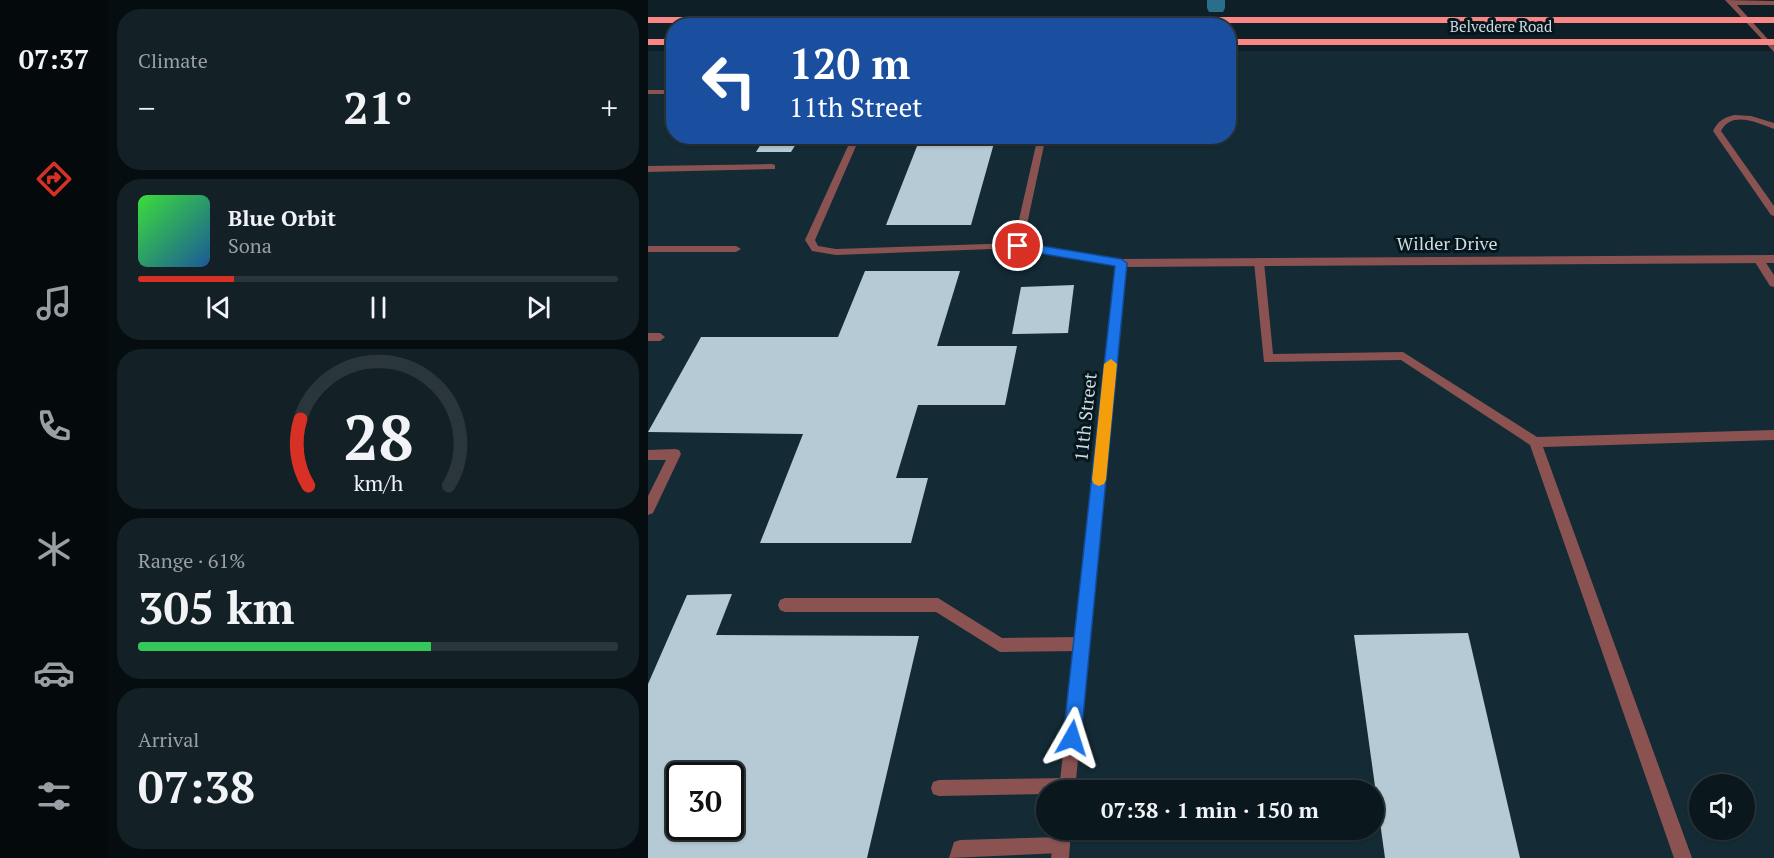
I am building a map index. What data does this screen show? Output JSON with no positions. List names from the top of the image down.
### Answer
{
  "streets": {
    "main road": ["Belvedere Road"],
    "street": ["Wilder Drive", "11th Street"]
  },
  "crossings": [
    ["Wilder Drive", "11th Street"]
  ],
  "page": {
    "tabs": "07:37",
    "tile": [
      "Climate",
      ["Range · 61%", "305 km"],
      ["Arrival", "07:38"]
    ],
    "turn": ["120 m", "11th Street"],
    "heat": ["−", "21°", "+"],
    "song": ["Blue Orbit", "Sona"],
    "limit": "30",
    "trip": "07:38 · 1 min · 150 m",
    "gauge": ["28", "km/h"]
  }
}
